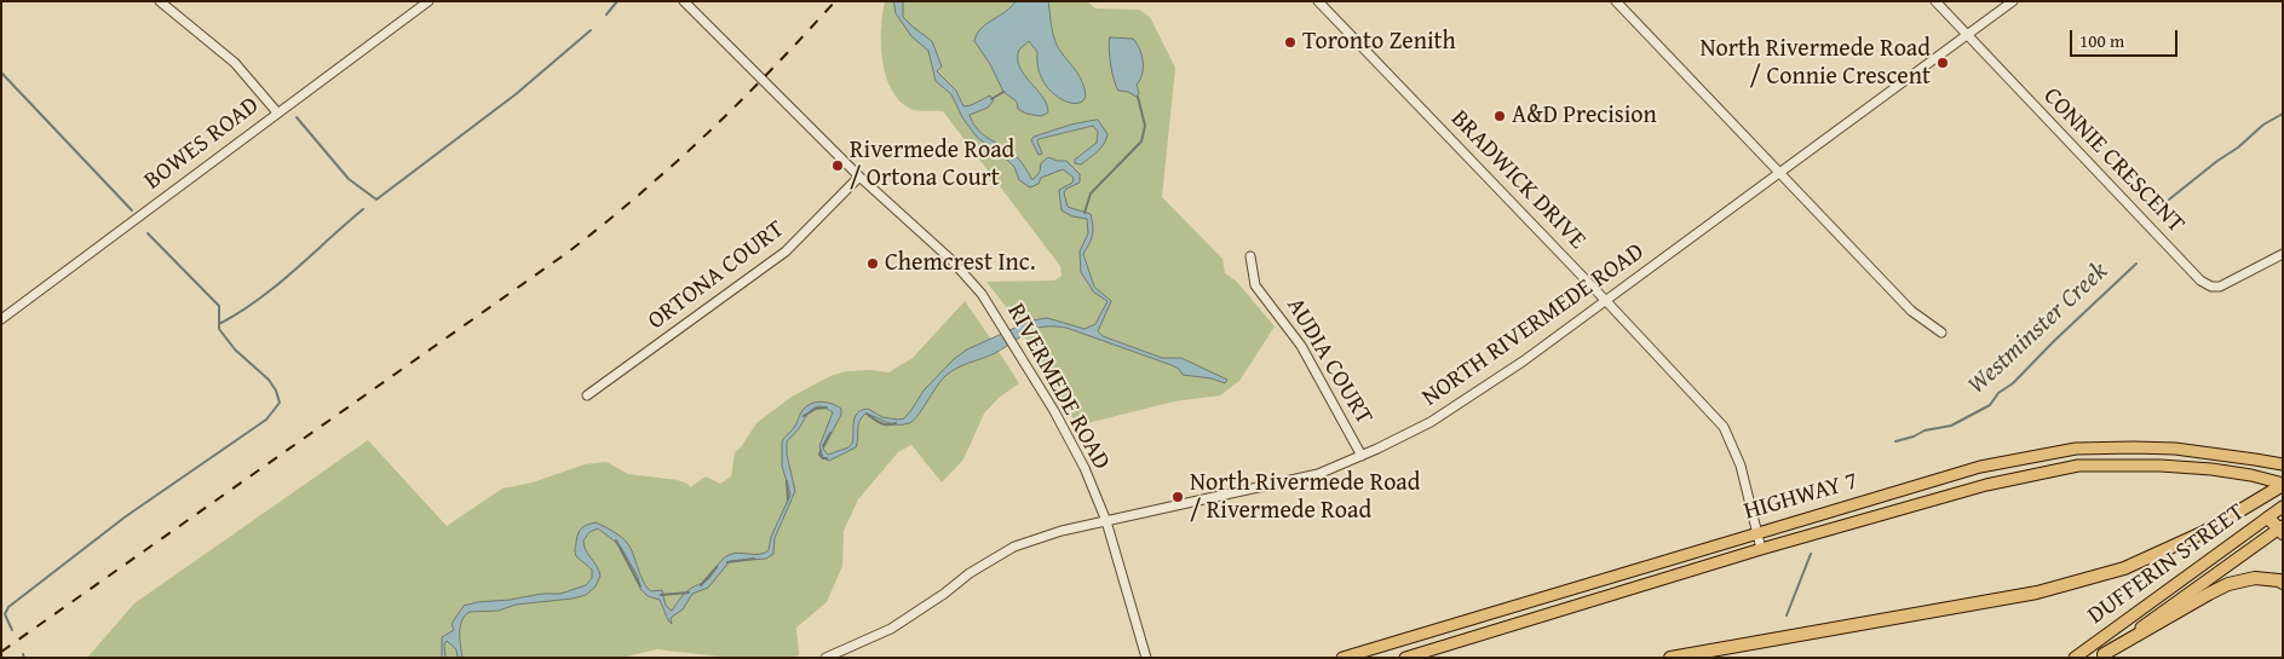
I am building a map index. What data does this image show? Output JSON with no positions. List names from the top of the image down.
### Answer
{
  "streets": {
    "main road": ["HIGHWAY 7", "DUFFERIN STREET"],
    "street": [
      "BOWES ROAD",
      "CONNIE CRESCENT",
      "BRADWICK DRIVE",
      "ORTONA COURT",
      "NORTH RIVERMEDE ROAD",
      "AUDIA COURT",
      "RIVERMEDE ROAD"
    ]
  },
  "crossings": [
    ["CONNIE CRESCENT", "NORTH RIVERMEDE ROAD"],
    ["BRADWICK DRIVE", "NORTH RIVERMEDE ROAD"],
    ["BRADWICK DRIVE", "HIGHWAY 7"],
    ["ORTONA COURT", "RIVERMEDE ROAD"],
    ["NORTH RIVERMEDE ROAD", "AUDIA COURT"],
    ["NORTH RIVERMEDE ROAD", "RIVERMEDE ROAD"]
  ],
  "water": ["Westminster Creek"],
  "places": [
    "Toronto Zenith",
    "North Rivermede Road / Connie Crescent",
    "A&D Precision",
    "Rivermede Road / Ortona Court",
    "Chemcrest Inc.",
    "North Rivermede Road / Rivermede Road"
  ],
  "scale_bar": "100 m"
}
